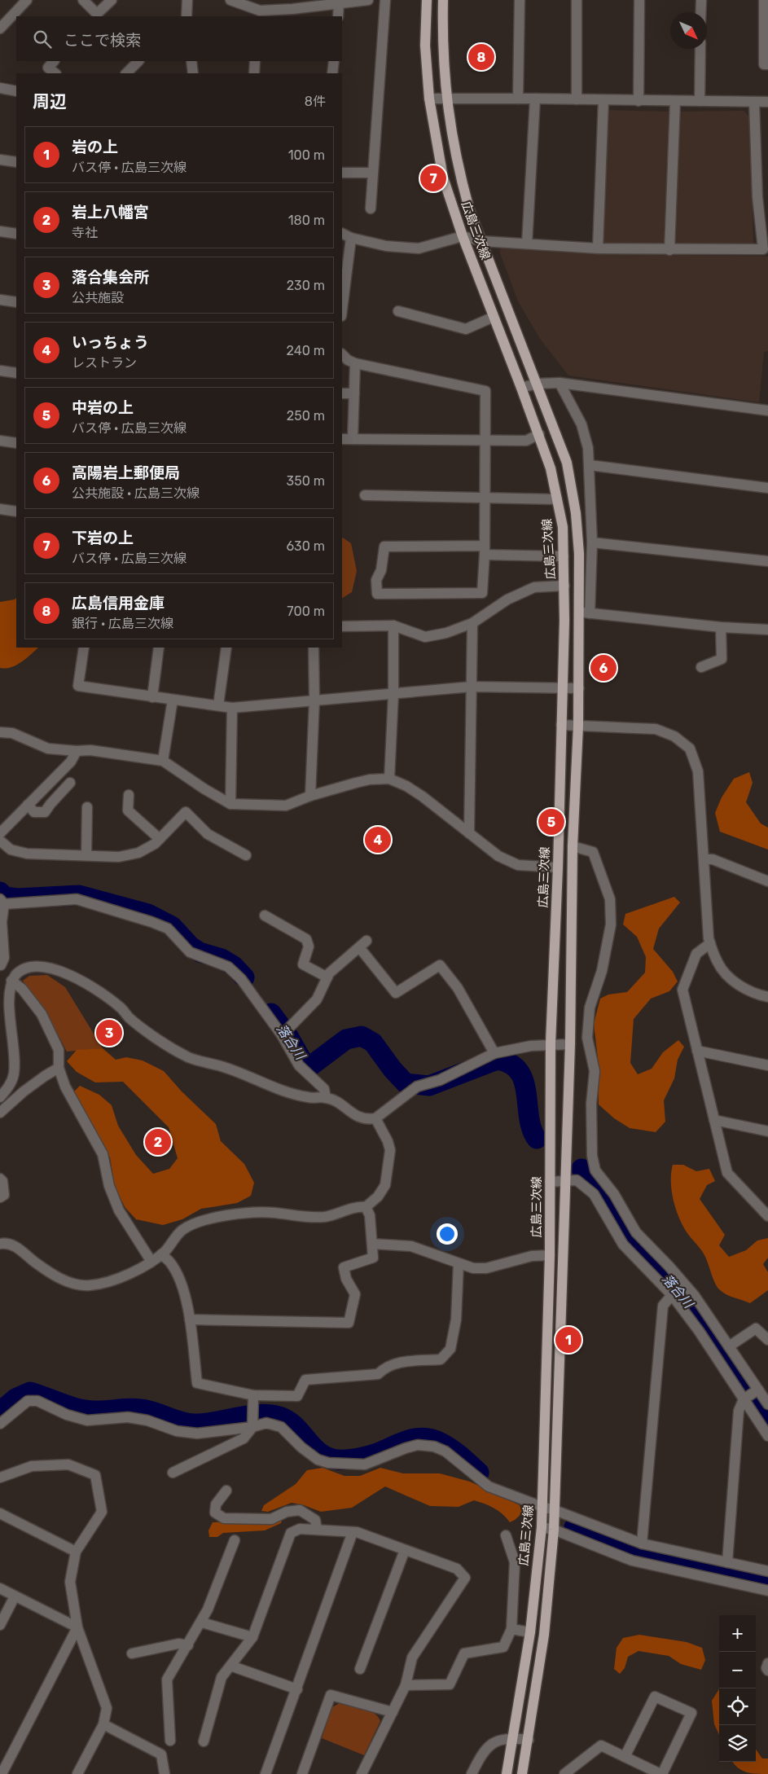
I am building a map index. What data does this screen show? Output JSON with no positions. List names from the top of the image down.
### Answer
{
  "streets": {
    "main road": ["広島三次線"]
  },
  "water": ["落合川"],
  "north": "bottom right",
  "page": {
    "search": "ここで検索",
    "pins": [
      "8",
      "7",
      "6",
      "5",
      "4",
      "3",
      "2",
      "1"
    ],
    "heading": ["周辺", "8件"],
    "list": [
      {
        "mark": "1",
        "name": "岩の上",
        "note": "バス停 · 広島三次線",
        "value": "100 m"
      },
      {
        "mark": "2",
        "name": "岩上八幡宮",
        "note": "寺社",
        "value": "180 m"
      },
      {
        "mark": "3",
        "name": "落合集会所",
        "note": "公共施設",
        "value": "230 m"
      },
      {
        "mark": "4",
        "name": "いっちょう",
        "note": "レストラン",
        "value": "240 m"
      },
      {
        "mark": "5",
        "name": "中岩の上",
        "note": "バス停 · 広島三次線",
        "value": "250 m"
      },
      {
        "mark": "6",
        "name": "高陽岩上郵便局",
        "note": "公共施設 · 広島三次線",
        "value": "350 m"
      },
      {
        "mark": "7",
        "name": "下岩の上",
        "note": "バス停 · 広島三次線",
        "value": "630 m"
      },
      {
        "mark": "8",
        "name": "広島信用金庫",
        "note": "銀行 · 広島三次線",
        "value": "700 m"
      }
    ],
    "map_buttons": ["+", "−"]
  }
}
